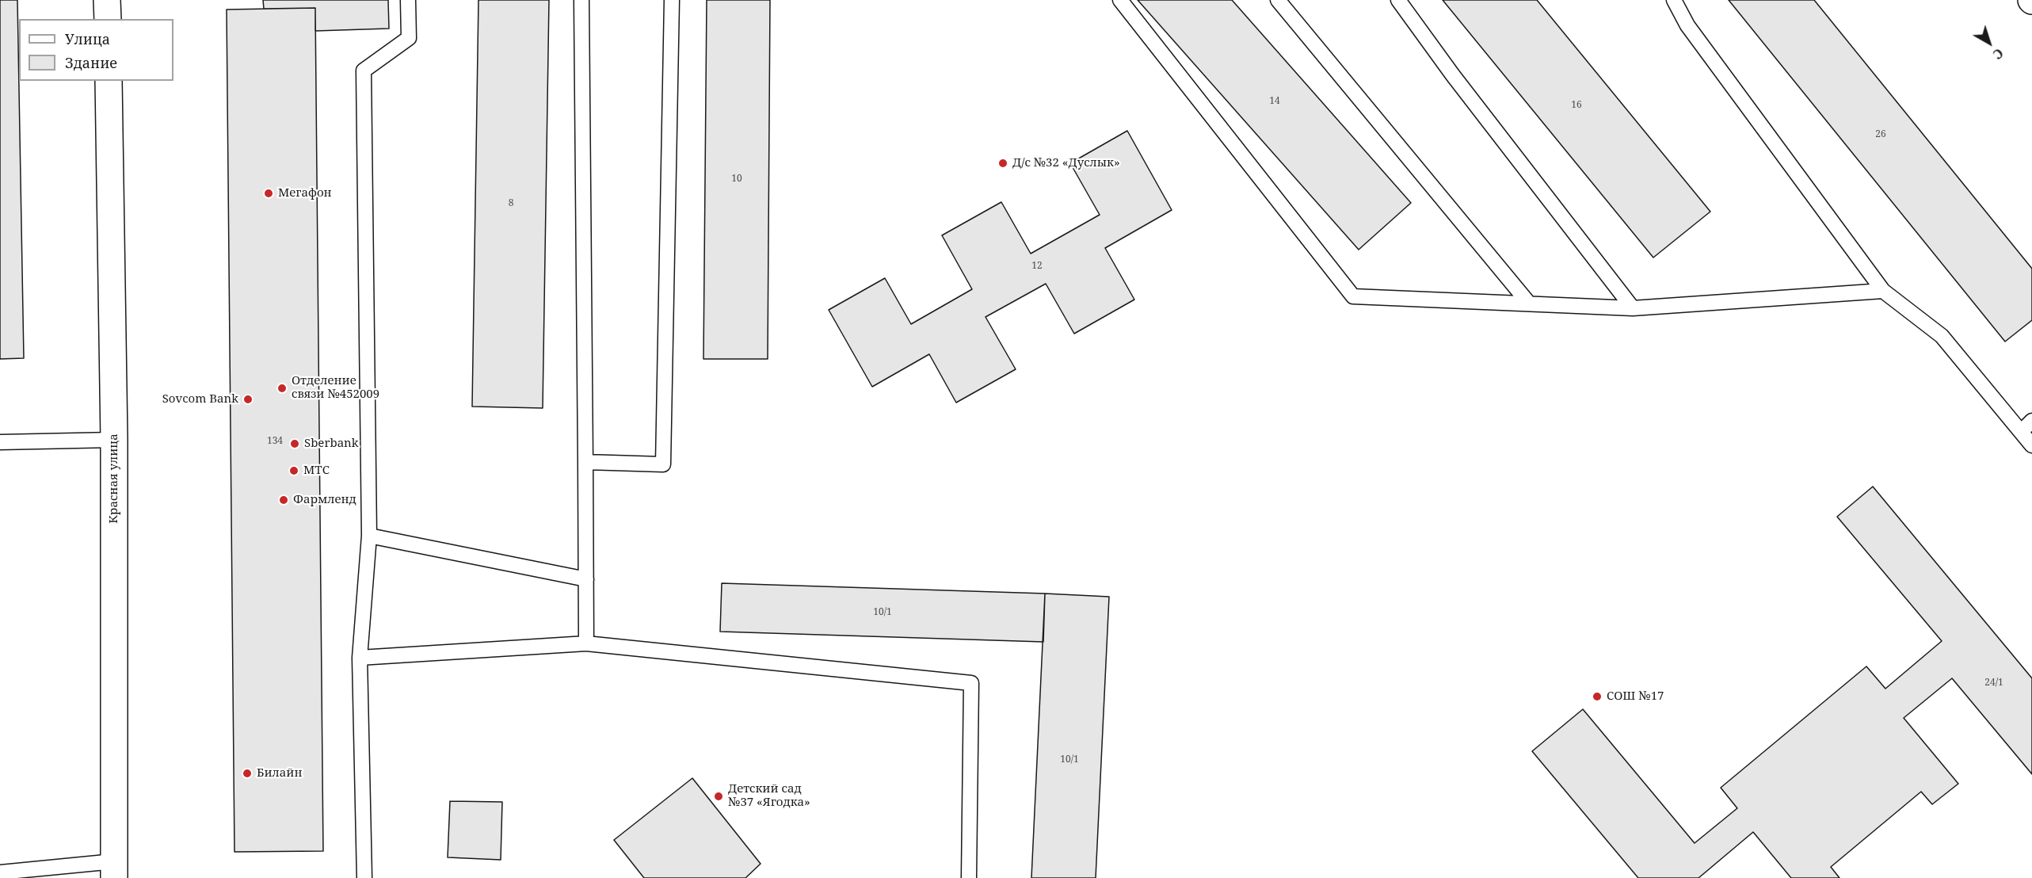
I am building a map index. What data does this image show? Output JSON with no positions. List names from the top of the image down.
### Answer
{
  "streets": {
    "street": ["Красная улица"]
  },
  "places": [
    "Д/с №32 «Дуслык»",
    "Мегафон",
    "Отделение связи №452009",
    "Sovcom Bank",
    "Sberbank",
    "МТС",
    "Фармленд",
    "СОШ №17",
    "Билайн",
    "Детский сад №37 «Ягодка»"
  ],
  "house_numbers": [
    "14",
    "16",
    "26",
    "10",
    "8",
    "12",
    "134",
    "10/1",
    "24/1",
    "10/1"
  ],
  "legend": ["Улица", "Здание"],
  "north": "bottom right"
}
